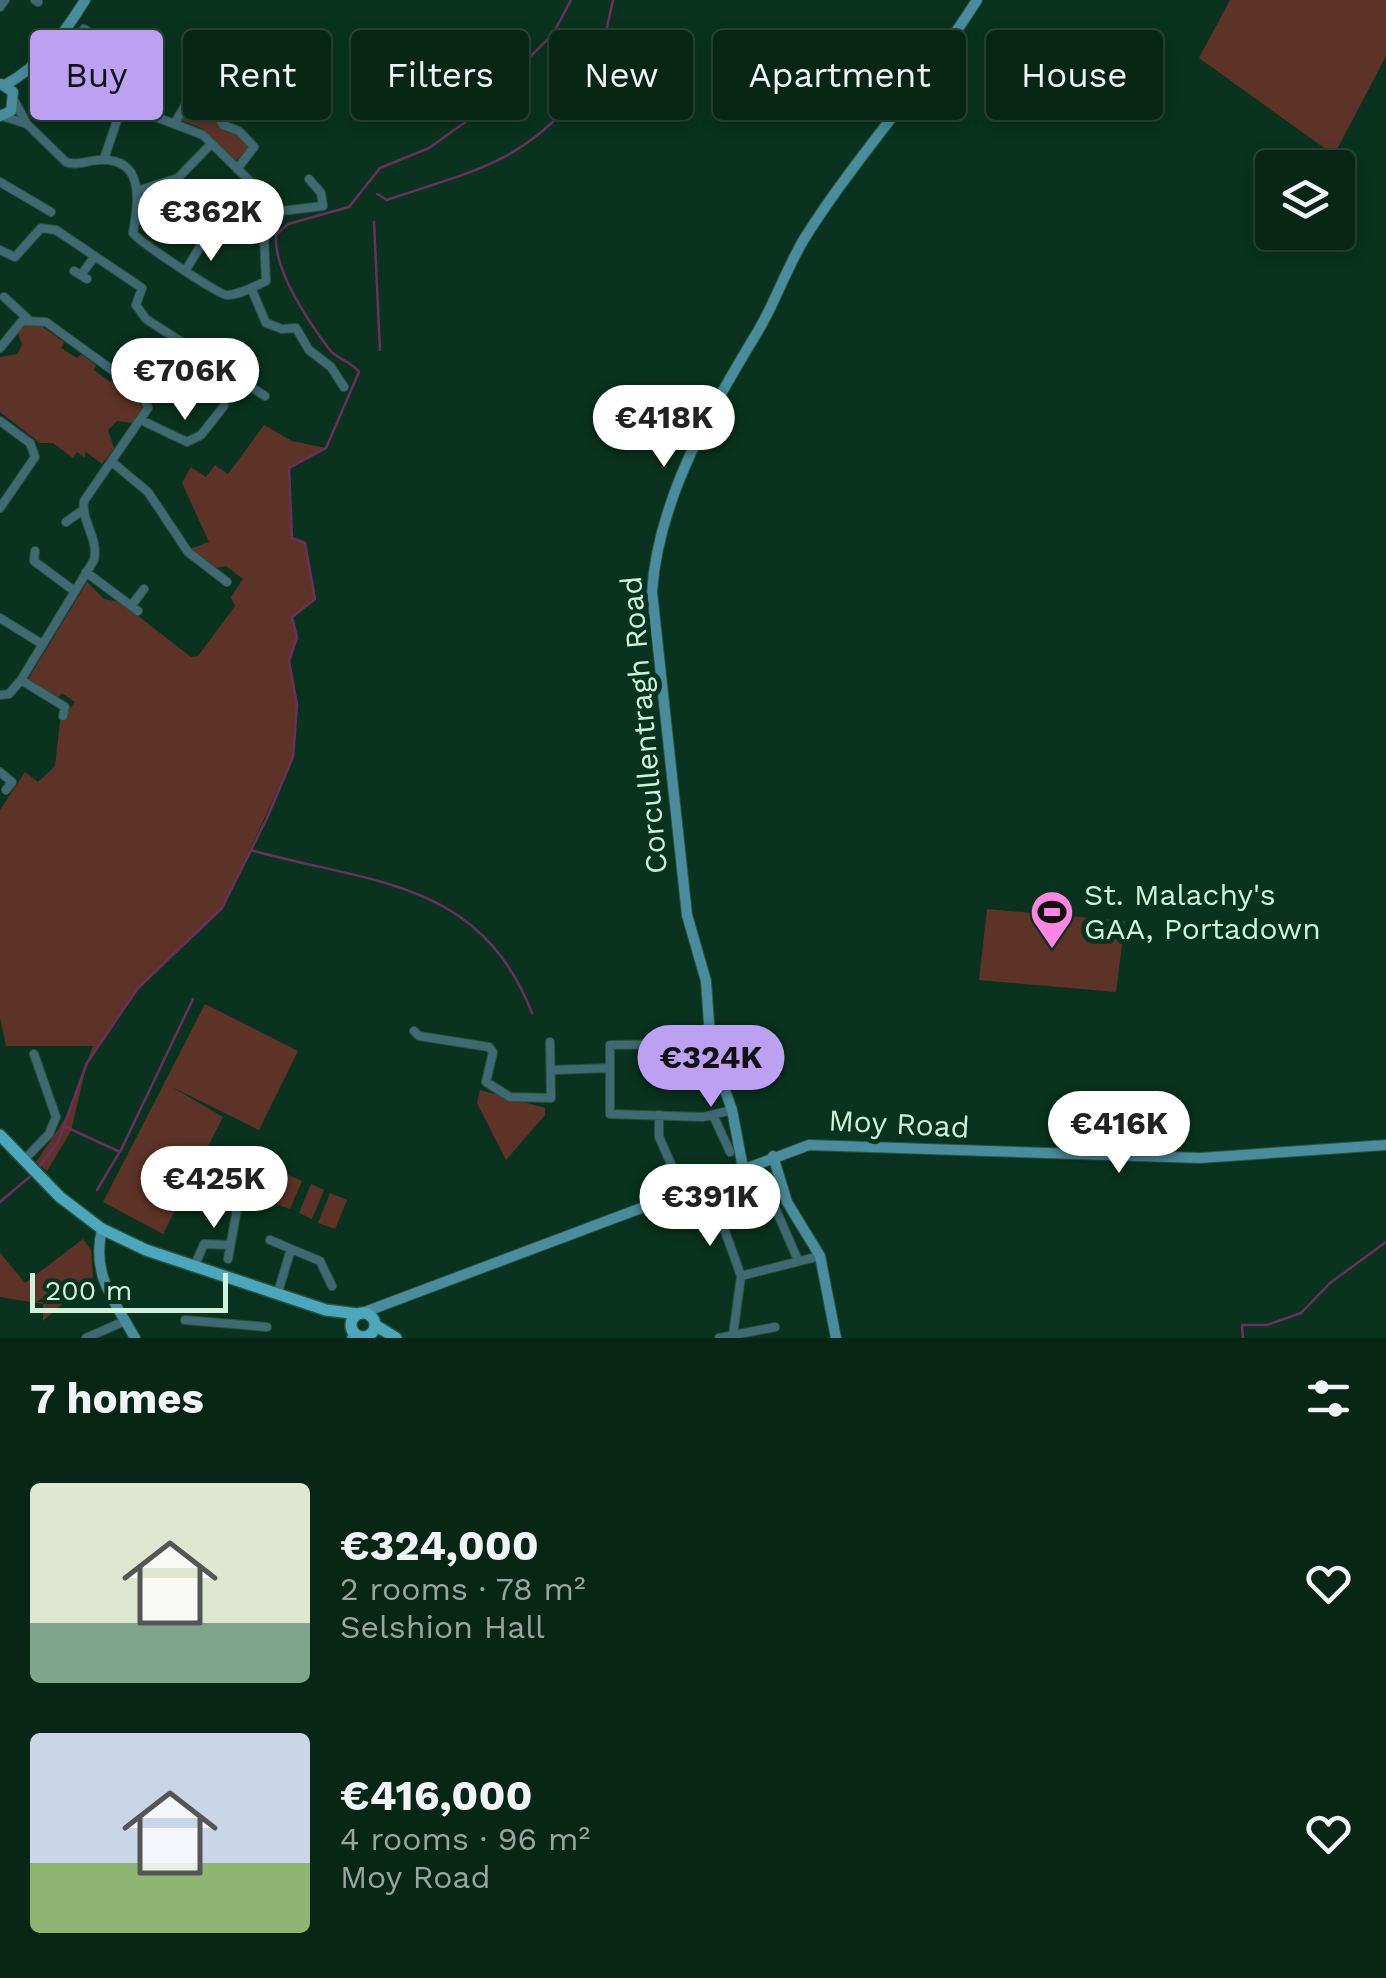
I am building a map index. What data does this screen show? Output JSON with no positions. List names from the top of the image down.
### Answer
{
  "streets": {
    "street": ["Corcullentragh Road", "Moy Road"]
  },
  "crossings": [
    ["Corcullentragh Road", "Moy Road"]
  ],
  "places": {
    "sports": ["St. Malachy's GAA, Portadown"]
  },
  "scale_bar": "200 m",
  "page": {
    "chip": [
      "Buy",
      "Rent",
      "Filters",
      "New",
      "Apartment",
      "House"
    ],
    "price": [
      "€362K",
      "€706K",
      "€418K",
      "€324K",
      "€416K",
      "€425K",
      "€391K"
    ],
    "scale": "200 m",
    "heading": "7 homes",
    "list": [
      {
        "name": "€324,000",
        "note": "2 rooms · 78 m² · Selshion Hall"
      },
      {
        "name": "€416,000",
        "note": "4 rooms · 96 m² · Moy Road"
      }
    ]
  }
}
